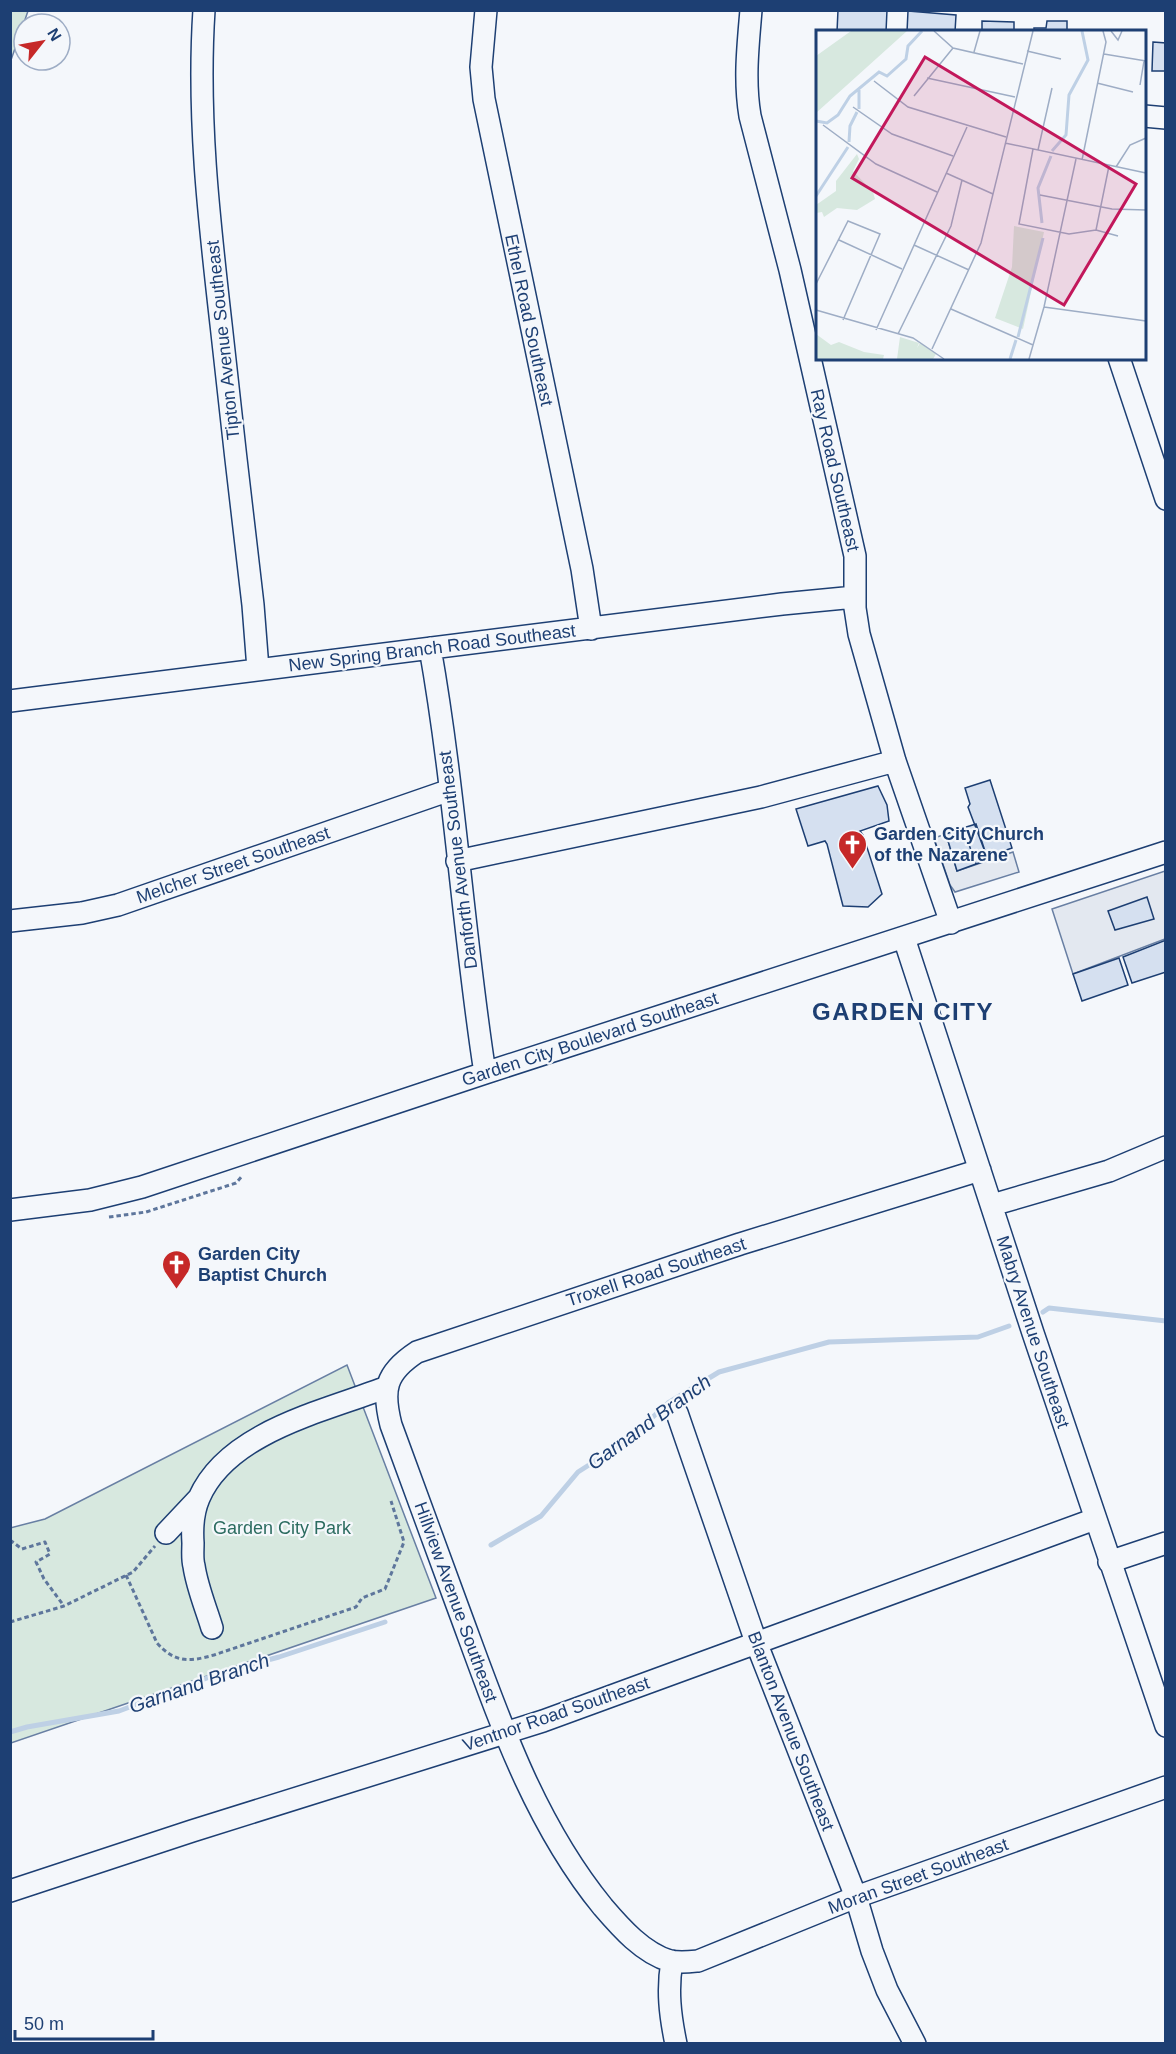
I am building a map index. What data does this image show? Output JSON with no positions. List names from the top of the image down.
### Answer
{
  "streets": {
    "street": [
      "Ethel Road Southeast",
      "Tipton Avenue Southeast",
      "Ray Road Southeast",
      "New Spring Branch Road Southeast",
      "Danforth Avenue Southeast",
      "Melcher Street Southeast",
      "Garden City Boulevard Southeast",
      "Troxell Road Southeast",
      "Mabry Avenue Southeast",
      "Hillview Avenue Southeast",
      "Ventnor Road Southeast",
      "Blanton Avenue Southeast",
      "Moran Street Southeast"
    ]
  },
  "crossings": [
    ["Ethel Road Southeast", "New Spring Branch Road Southeast"],
    ["Tipton Avenue Southeast", "New Spring Branch Road Southeast"],
    ["Ray Road Southeast", "New Spring Branch Road Southeast"],
    ["Ray Road Southeast", "Garden City Boulevard Southeast"],
    ["New Spring Branch Road Southeast", "Danforth Avenue Southeast"],
    ["Danforth Avenue Southeast", "Melcher Street Southeast"],
    ["Danforth Avenue Southeast", "Garden City Boulevard Southeast"],
    ["Garden City Boulevard Southeast", "Mabry Avenue Southeast"],
    ["Troxell Road Southeast", "Mabry Avenue Southeast"],
    ["Troxell Road Southeast", "Hillview Avenue Southeast"],
    ["Mabry Avenue Southeast", "Ventnor Road Southeast"],
    ["Hillview Avenue Southeast", "Ventnor Road Southeast"],
    ["Hillview Avenue Southeast", "Moran Street Southeast"],
    ["Ventnor Road Southeast", "Blanton Avenue Southeast"],
    ["Blanton Avenue Southeast", "Moran Street Southeast"]
  ],
  "districts": ["GARDEN CITY"],
  "water": ["Garnand Branch"],
  "parks": ["Garden City Park"],
  "places": {
    "church": ["Garden City Church of the Nazarene", "Garden City Baptist Church"]
  },
  "scale_bar": "50 m",
  "north": "top right"
}
